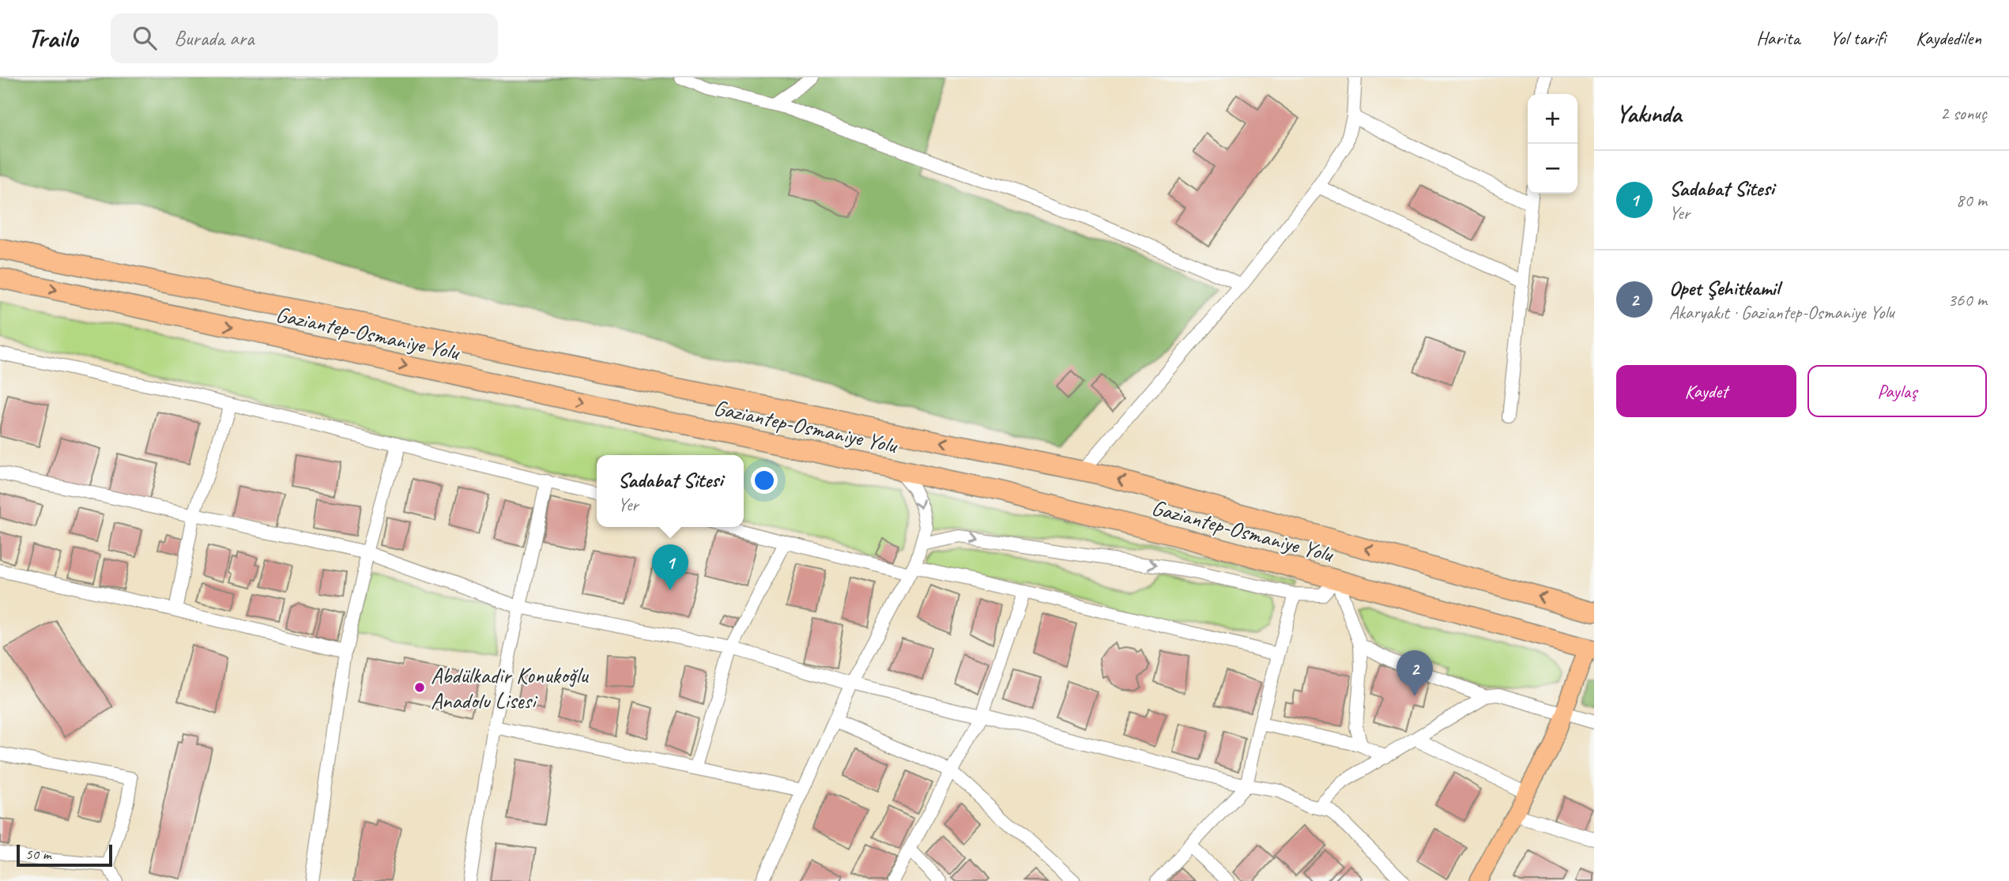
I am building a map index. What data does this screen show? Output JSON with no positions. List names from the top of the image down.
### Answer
{
  "streets": {
    "highway": ["Gaziantep-Osmaniye Yolu"]
  },
  "places": ["Abdülkadir Konukoğlu Anadolu Lisesi"],
  "scale_bar": "50 m",
  "page": {
    "header": "Trailo",
    "search": "Burada ara",
    "nav": ["Harita", "Yol tarifi", "Kaydedilen"],
    "heading": ["Yakında", "2 sonuç"],
    "map_buttons": ["+", "−"],
    "list": [
      {
        "mark": "1",
        "name": "Sadabat Sitesi",
        "note": "Yer",
        "value": "80 m"
      },
      {
        "mark": "2",
        "name": "Opet Şehitkamil",
        "note": "Akaryakıt · Gaziantep-Osmaniye Yolu",
        "value": "360 m"
      }
    ],
    "buttons": ["Kaydet", "Paylaş"],
    "popup": ["Sadabat Sitesi", "Yer"],
    "pins": ["1", "2"],
    "scale": "50 m"
  }
}
